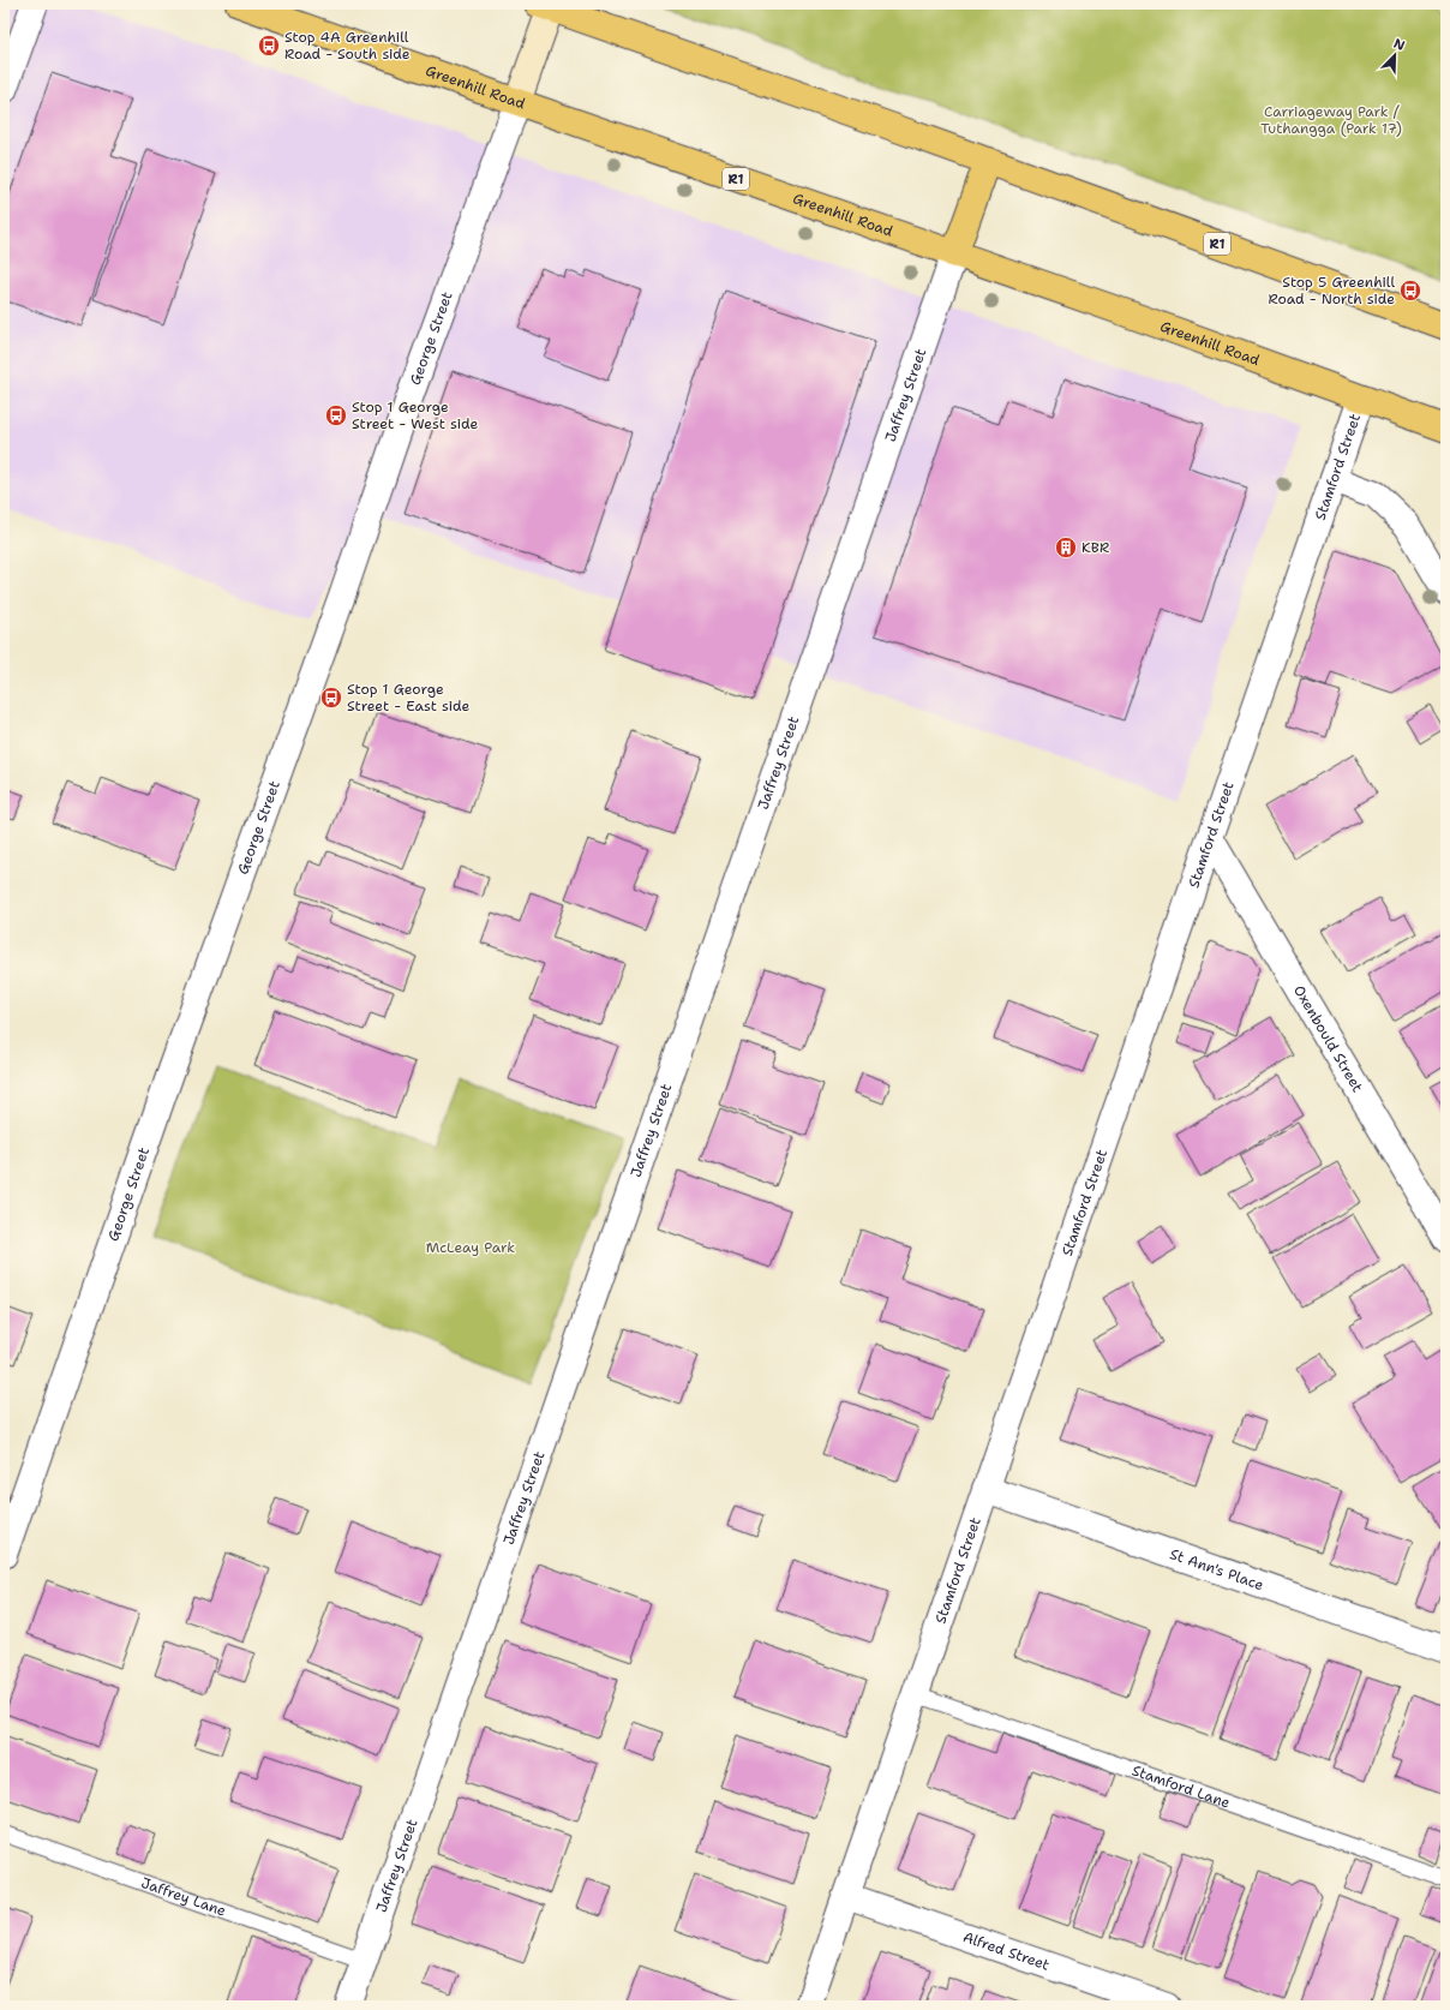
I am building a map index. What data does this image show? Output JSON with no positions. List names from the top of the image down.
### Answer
{
  "streets": {
    "highway": ["Greenhill Road", "R1"],
    "street": [
      "George Street",
      "Jaffrey Street",
      "Stamford Street",
      "Oxenbould Street",
      "St Ann's Place",
      "Alfred Street"
    ],
    "lane": ["Stamford Lane", "Jaffrey Lane"]
  },
  "crossings": [
    ["Greenhill Road", "George Street"],
    ["Greenhill Road", "Jaffrey Street"],
    ["Greenhill Road", "Stamford Street"],
    ["Jaffrey Street", "Jaffrey Lane"],
    ["Stamford Street", "Oxenbould Street"],
    ["Stamford Street", "St Ann's Place"],
    ["Stamford Street", "Stamford Lane"],
    ["Stamford Street", "Alfred Street"]
  ],
  "parks": ["Carriageway Park / Tuthangga (Park 17)", "McLeay Park"],
  "places": {
    "bus stop": [
      "Stop 4A Greenhill Road - South side",
      "Stop 5 Greenhill Road - North side",
      "Stop 1 George Street - West side",
      "Stop 1 George Street - East side"
    ],
    "building": ["KBR"]
  },
  "north": "top right"
}
